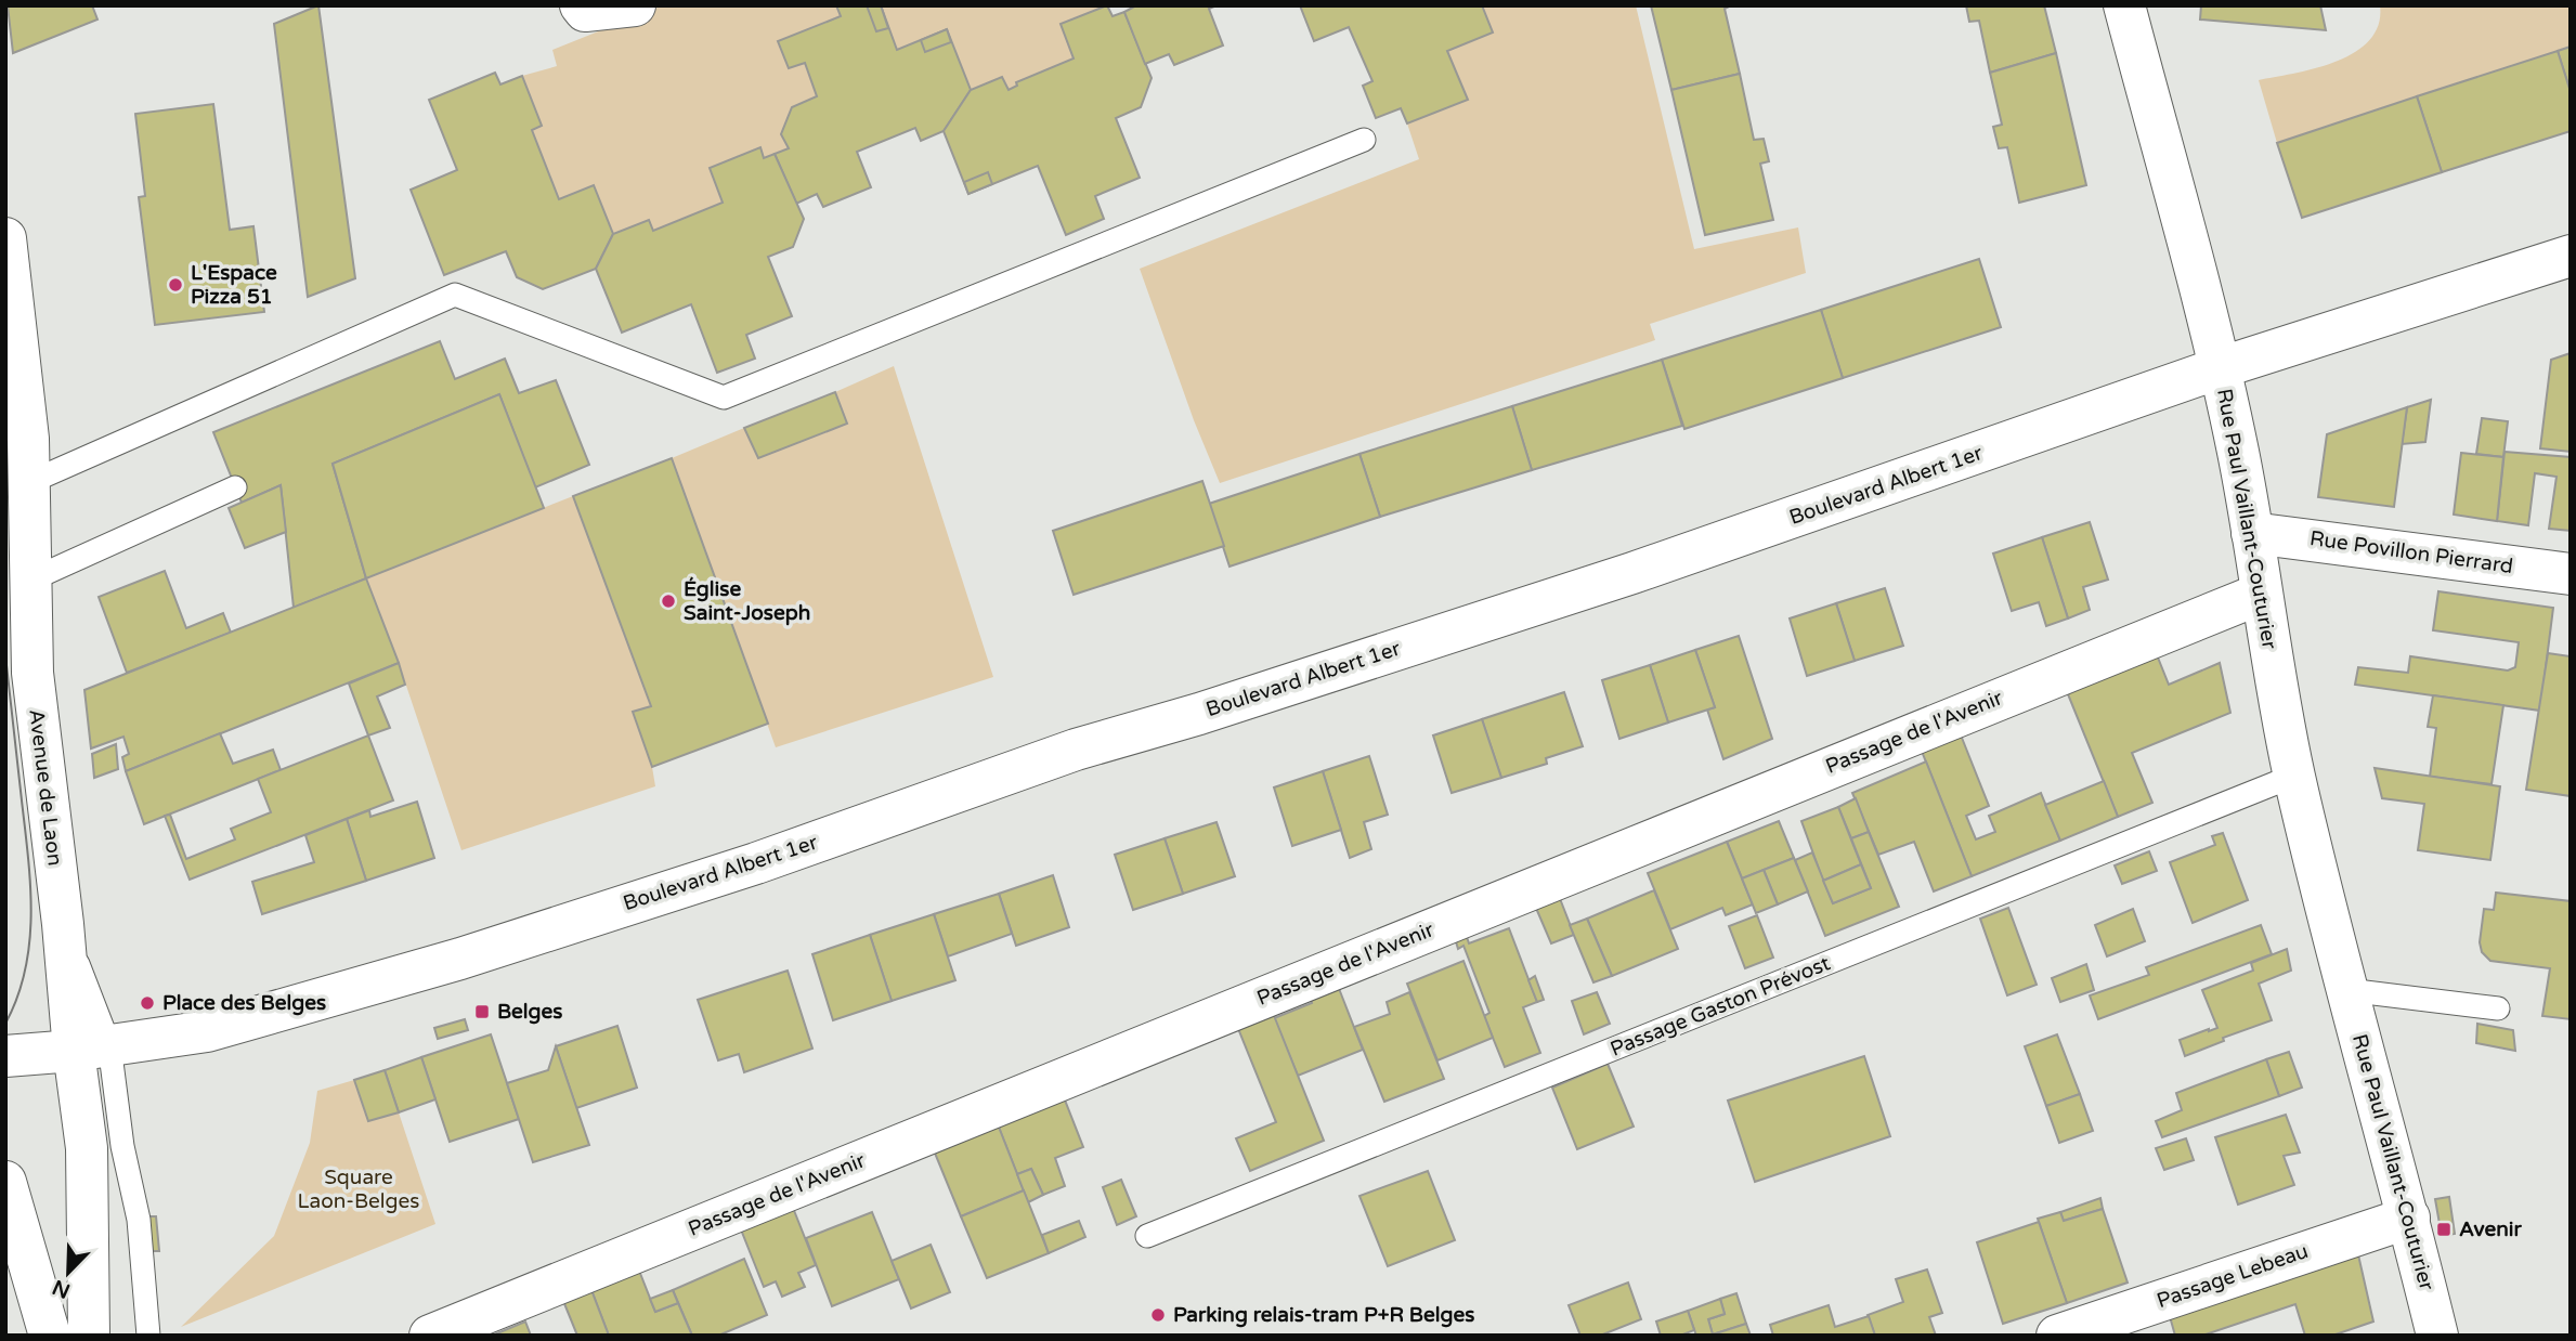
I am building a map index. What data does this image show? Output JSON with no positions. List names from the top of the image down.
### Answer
{
  "streets": {
    "street": [
      "Boulevard Albert 1er",
      "Rue Paul Vaillant-Couturier",
      "Rue Povillon Pierrard",
      "Passage de l'Avenir",
      "Avenue de Laon",
      "Passage Lebeau"
    ],
    "lane": ["Passage Gaston Prévost"]
  },
  "crossings": [
    ["Boulevard Albert 1er", "Rue Paul Vaillant-Couturier"],
    ["Boulevard Albert 1er", "Avenue de Laon"],
    ["Rue Paul Vaillant-Couturier", "Rue Povillon Pierrard"],
    ["Rue Paul Vaillant-Couturier", "Passage de l'Avenir"],
    ["Rue Paul Vaillant-Couturier", "Passage Gaston Prévost"],
    ["Rue Paul Vaillant-Couturier", "Passage Lebeau"]
  ],
  "parks": ["Square Laon-Belges"],
  "places": {
    "other": [
      "L'Espace Pizza 51",
      "Église Saint-Joseph",
      "Place des Belges",
      "Parking relais-tram P+R Belges"
    ],
    "transit": ["Belges", "Avenir"]
  },
  "north": "bottom left"
}
